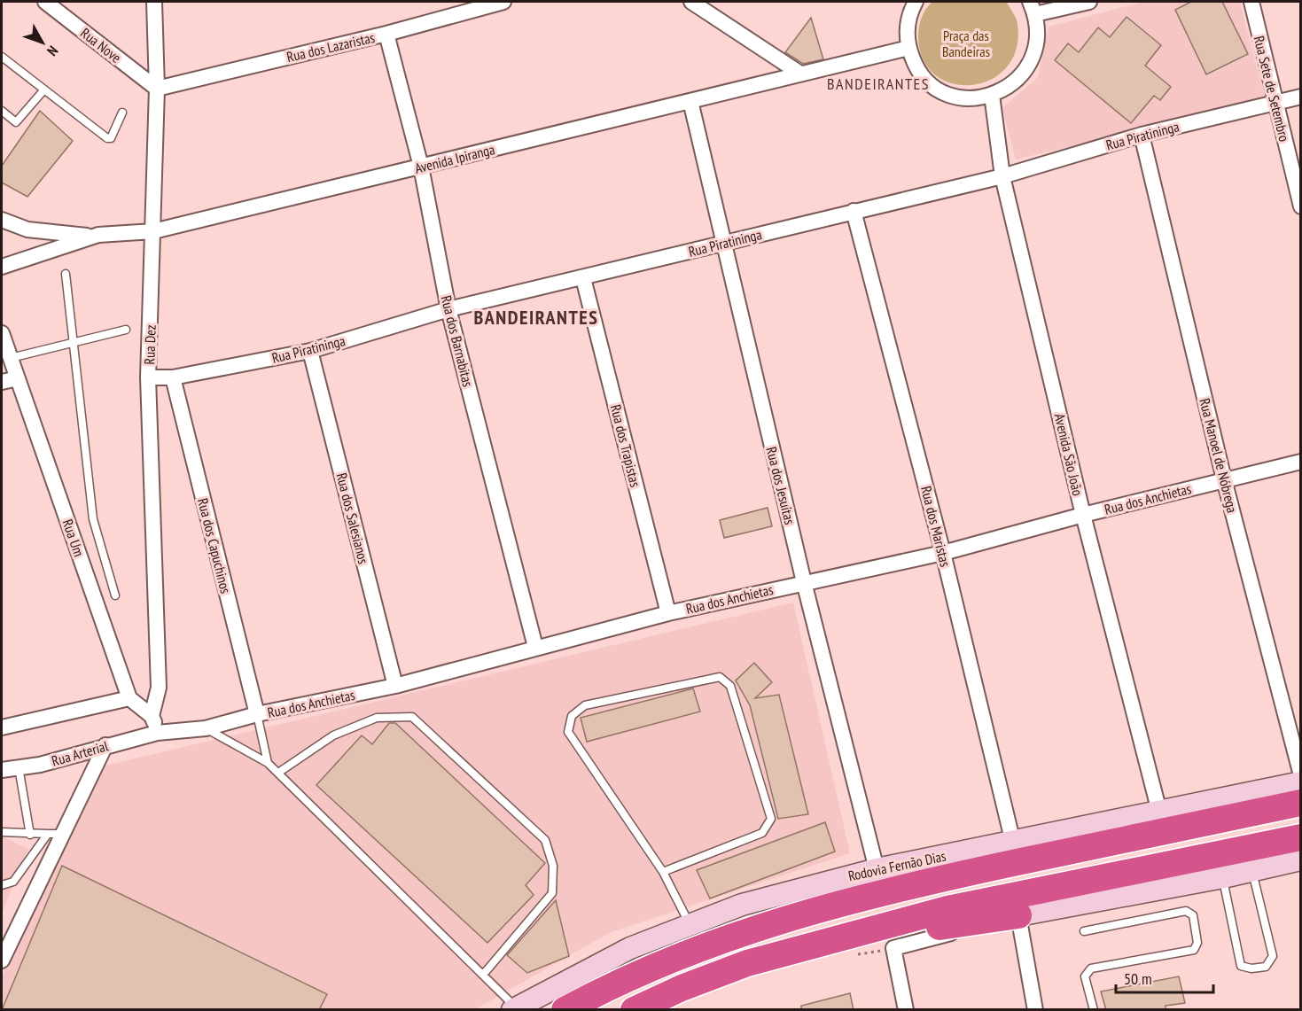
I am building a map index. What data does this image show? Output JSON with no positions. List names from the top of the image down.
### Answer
{
  "streets": {
    "highway": ["Rodovia Fernão Dias"],
    "street": [
      "Rua Nove",
      "Rua dos Lazaristas",
      "Rua Sete de Setembro",
      "Rua Piratininga",
      "Avenida Ipiranga",
      "Rua dos Barnabitas",
      "Rua Dez",
      "Rua dos Trapistas",
      "Avenida São João",
      "Rua Manoel de Nóbrega",
      "Rua dos Jesuítas",
      "Rua dos Anchietas",
      "Rua dos Salesianos",
      "Rua dos Maristas",
      "Rua Um",
      "Rua dos Capuchinos",
      "Rua Arterial"
    ]
  },
  "crossings": [
    ["Rua Nove", "Rua dos Lazaristas"],
    ["Rua Nove", "Rua Dez"],
    ["Rua dos Lazaristas", "Rua dos Barnabitas"],
    ["Rua dos Lazaristas", "Rua Dez"],
    ["Rua Sete de Setembro", "Rua Piratininga"],
    ["Rua Piratininga", "Rua dos Barnabitas"],
    ["Rua Piratininga", "Rua Dez"],
    ["Rua Piratininga", "Rua dos Trapistas"],
    ["Rua Piratininga", "Avenida São João"],
    ["Rua Piratininga", "Rua Manoel de Nóbrega"],
    ["Rua Piratininga", "Rua dos Jesuítas"],
    ["Rua Piratininga", "Rua dos Salesianos"],
    ["Rua Piratininga", "Rua dos Maristas"],
    ["Rua Piratininga", "Rua dos Capuchinos"],
    ["Avenida Ipiranga", "Rua dos Barnabitas"],
    ["Avenida Ipiranga", "Rua Dez"],
    ["Avenida Ipiranga", "Rua dos Jesuítas"],
    ["Rua dos Barnabitas", "Rua dos Anchietas"],
    ["Rua dos Trapistas", "Rua dos Anchietas"],
    ["Avenida São João", "Rua dos Anchietas"],
    ["Avenida São João", "Rodovia Fernão Dias"],
    ["Rua Manoel de Nóbrega", "Rua dos Anchietas"],
    ["Rua dos Jesuítas", "Rua dos Anchietas"],
    ["Rua dos Jesuítas", "Rodovia Fernão Dias"],
    ["Rua dos Anchietas", "Rua dos Salesianos"],
    ["Rua dos Anchietas", "Rua dos Maristas"],
    ["Rua dos Anchietas", "Rua dos Capuchinos"],
    ["Rua dos Anchietas", "Rua Arterial"],
    ["Rua dos Maristas", "Rodovia Fernão Dias"]
  ],
  "districts": ["BANDEIRANTES", "BANDEIRANTES"],
  "parks": ["Praça das Bandeiras"],
  "scale_bar": "50 m",
  "north": "bottom right"
}
